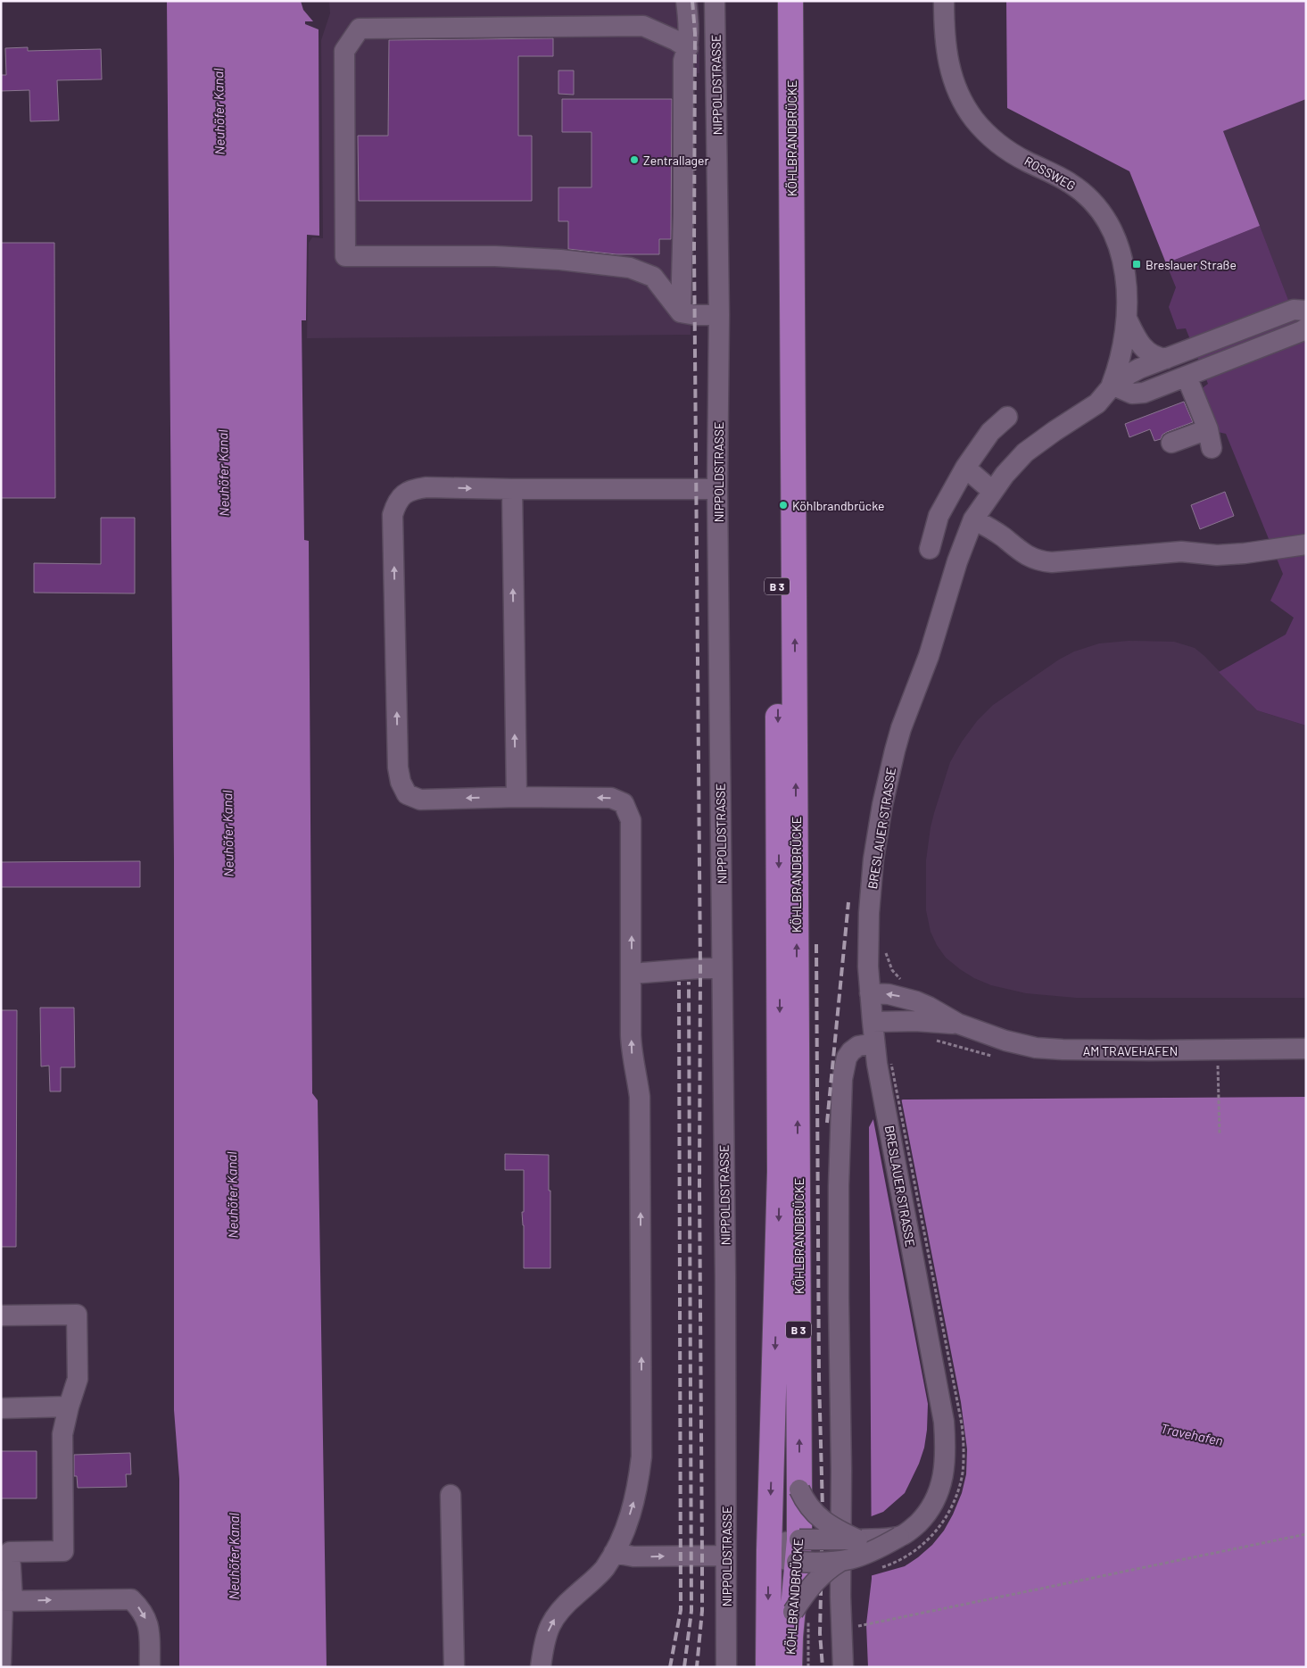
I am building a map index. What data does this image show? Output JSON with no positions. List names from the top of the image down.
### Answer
{
  "streets": {
    "main road": ["KÖHLBRANDBRÜCKE", "B 3"],
    "street": [
      "NIPPOLDSTRASSE",
      "ROSSWEG",
      "BRESLAUER STRASSE",
      "AM TRAVEHAFEN"
    ]
  },
  "crossings": [
    ["KÖHLBRANDBRÜCKE", "BRESLAUER STRASSE"],
    ["ROSSWEG", "BRESLAUER STRASSE"],
    ["BRESLAUER STRASSE", "AM TRAVEHAFEN"]
  ],
  "water": ["Neuhöfer Kanal", "Travehafen"],
  "places": {
    "other": ["Zentrallager", "Köhlbrandbrücke"],
    "transit": ["Breslauer Straße"]
  }
}
